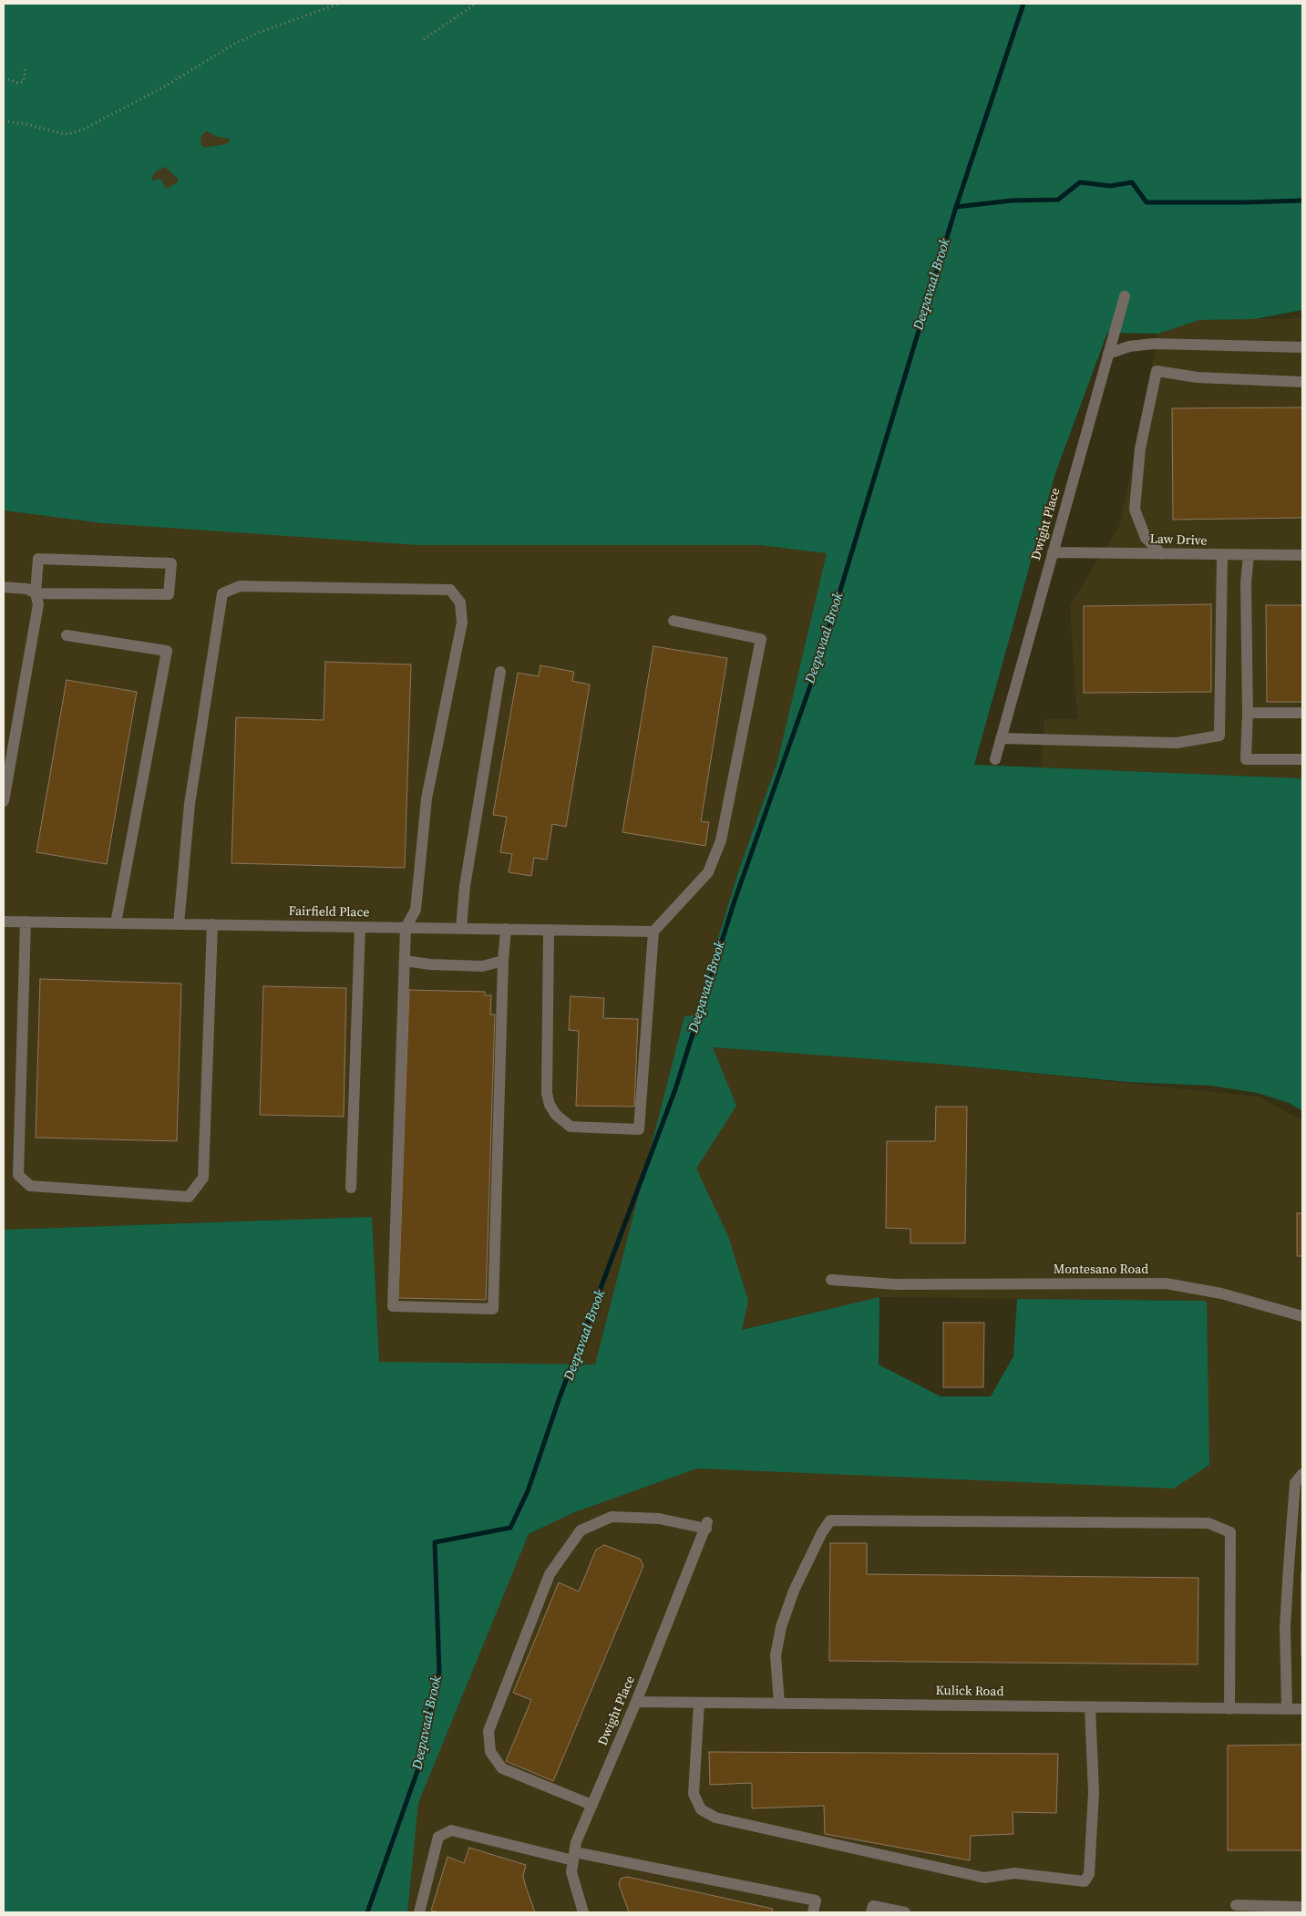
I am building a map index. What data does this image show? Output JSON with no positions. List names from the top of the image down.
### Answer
{
  "streets": {
    "street": [
      "Dwight Place",
      "Law Drive",
      "Fairfield Place",
      "Montesano Road",
      "Kulick Road"
    ]
  },
  "crossings": [
    ["Dwight Place", "Law Drive"],
    ["Dwight Place", "Kulick Road"]
  ],
  "water": ["Deepavaal Brook"]
}
